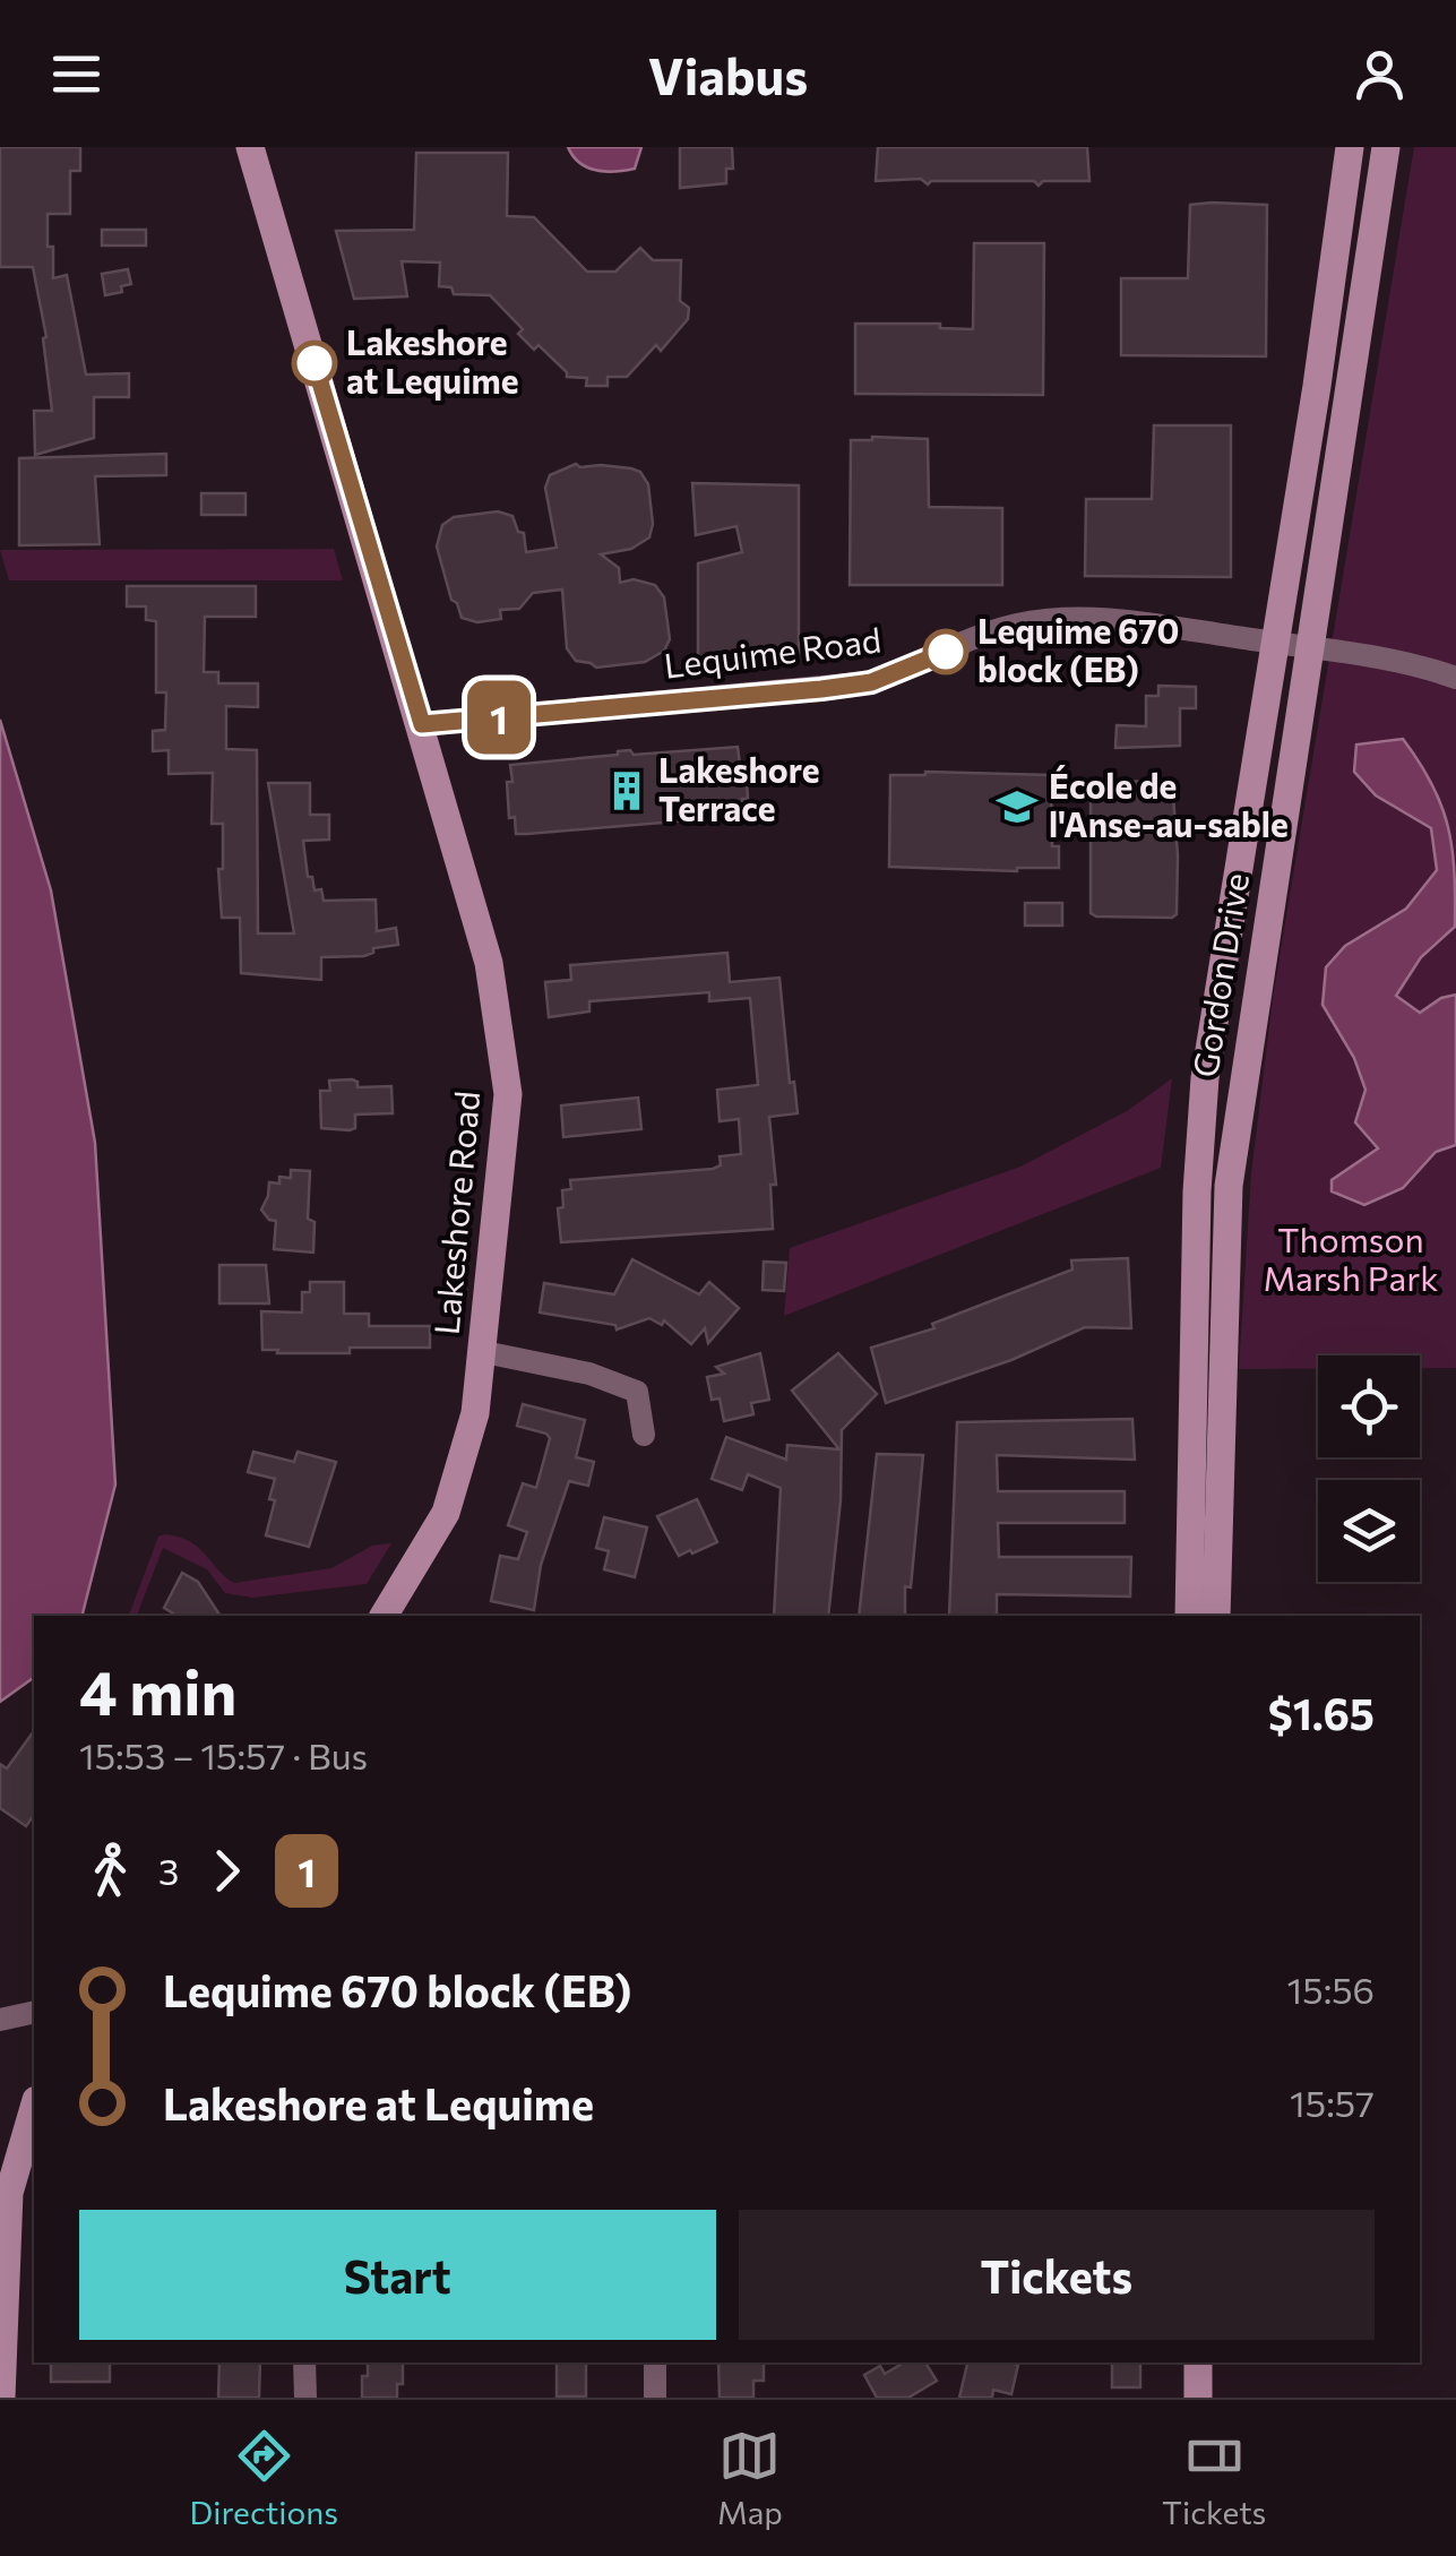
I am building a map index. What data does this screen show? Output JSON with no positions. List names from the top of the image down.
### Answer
{
  "streets": {
    "main road": ["Gordon Drive", "Lakeshore Road"],
    "street": ["Lequime Road"]
  },
  "crossings": [
    ["Lequime Road", "Gordon Drive"],
    ["Lequime Road", "Lakeshore Road"]
  ],
  "parks": ["Thomson Marsh Park"],
  "places": {
    "other": ["Lakeshore at Lequime", "Lequime 670 block (EB)"],
    "building": ["Lakeshore Terrace"],
    "school or university": ["École de l'Anse-au-sable"]
  },
  "lines": ["bus line 1"],
  "page": {
    "header": "Viabus",
    "on_map": "1",
    "heading": ["4 min", "15:53 – 15:57 · Bus", "$1.65"],
    "legs": ["3", "1"],
    "list": [
      {
        "name": "Lequime 670 block (EB)",
        "value": "15:56"
      },
      {
        "name": "Lakeshore at Lequime",
        "value": "15:57"
      }
    ],
    "buttons": ["Start", "Tickets"],
    "tabs": ["Directions", "Map", "Tickets"]
  }
}
